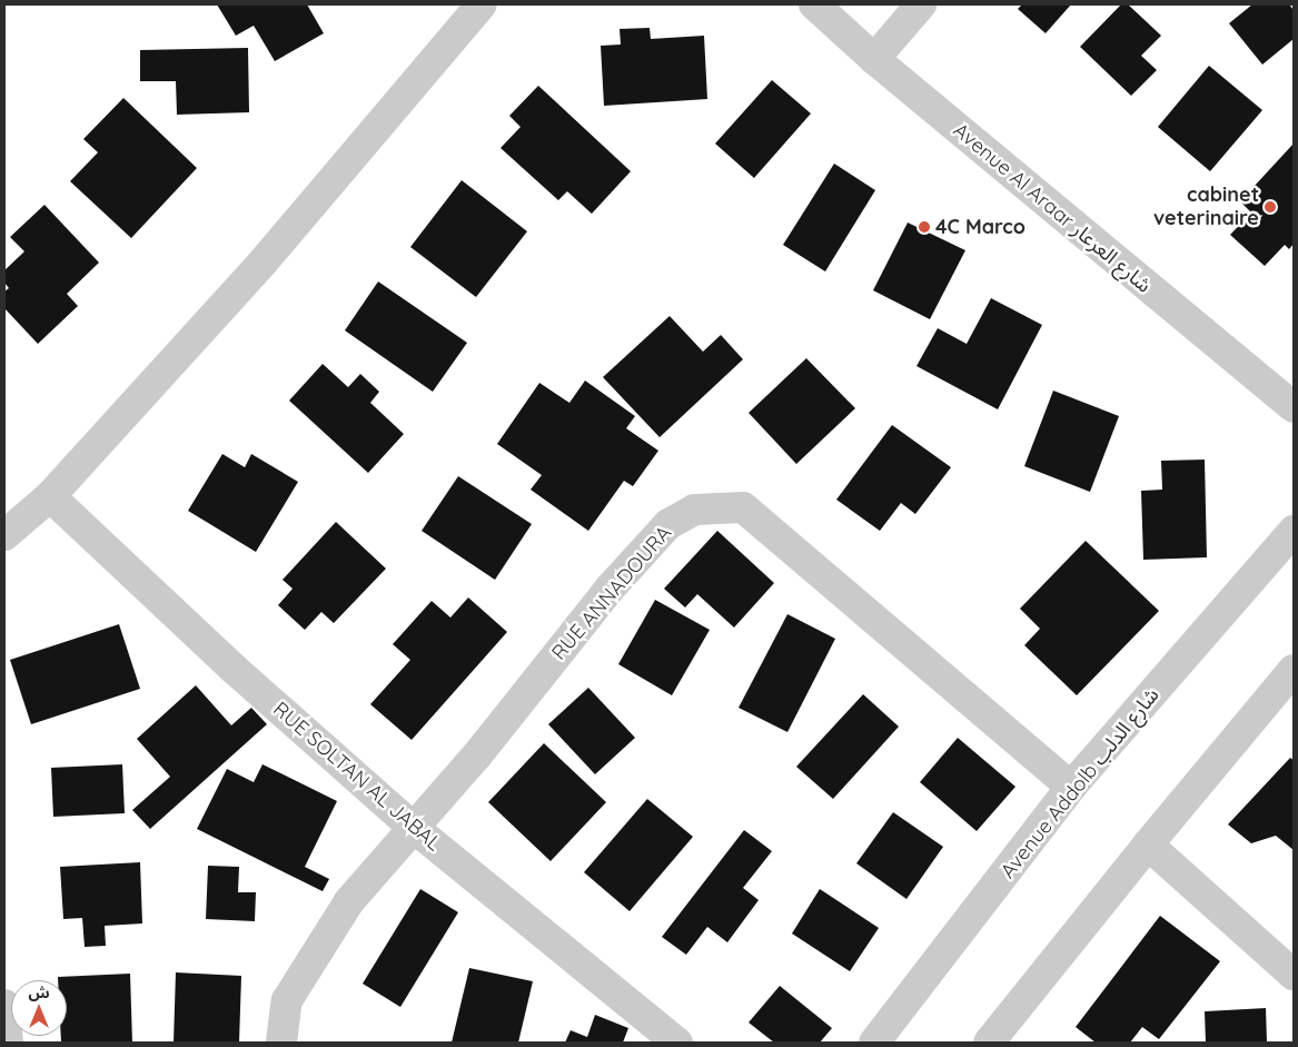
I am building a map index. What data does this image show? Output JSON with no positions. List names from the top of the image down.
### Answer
{
  "streets": {
    "street": [
      "Avenue Al Araar شارع العرعار",
      "RUE ANNADOURA",
      "RUE SOLTAN AL JABAL",
      "Avenue Addolb شارع الدلب"
    ]
  },
  "crossings": [
    ["RUE ANNADOURA", "RUE SOLTAN AL JABAL"],
    ["RUE ANNADOURA", "Avenue Addolb شارع الدلب"]
  ],
  "places": ["cabinet veterinaire", "4C Marco"],
  "north": "top"
}
